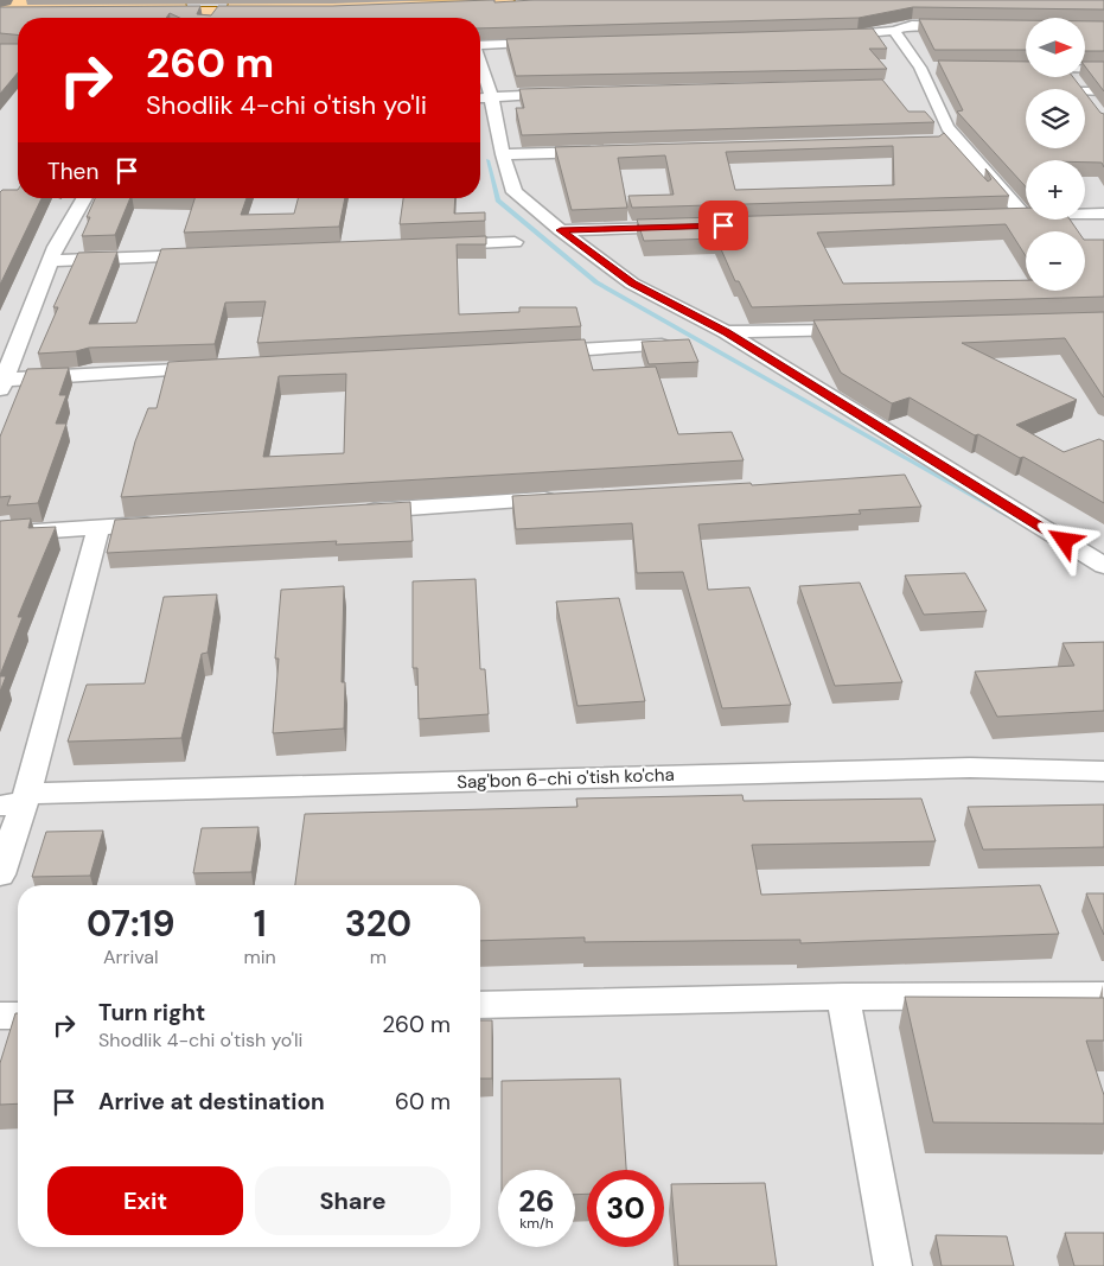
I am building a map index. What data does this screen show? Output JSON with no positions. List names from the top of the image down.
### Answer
{
  "streets": {
    "street": ["Sag'bon 6-chi o'tish ko'cha"]
  },
  "north": "right",
  "page": {
    "map_buttons": ["+", "−"],
    "turn": ["260 m", "Shodlik 4-chi o'tish yo'li"],
    "then": "Then",
    "eta": [
      "07:19",
      "Arrival",
      "1",
      "min",
      "320",
      "m"
    ],
    "list": [
      {
        "name": "Turn right",
        "note": "Shodlik 4-chi o'tish yo'li",
        "value": "260 m"
      },
      {
        "name": "Arrive at destination",
        "value": "60 m"
      }
    ],
    "buttons": ["Exit", "Share"],
    "speed": "26 km/h",
    "limit": "30"
  }
}
